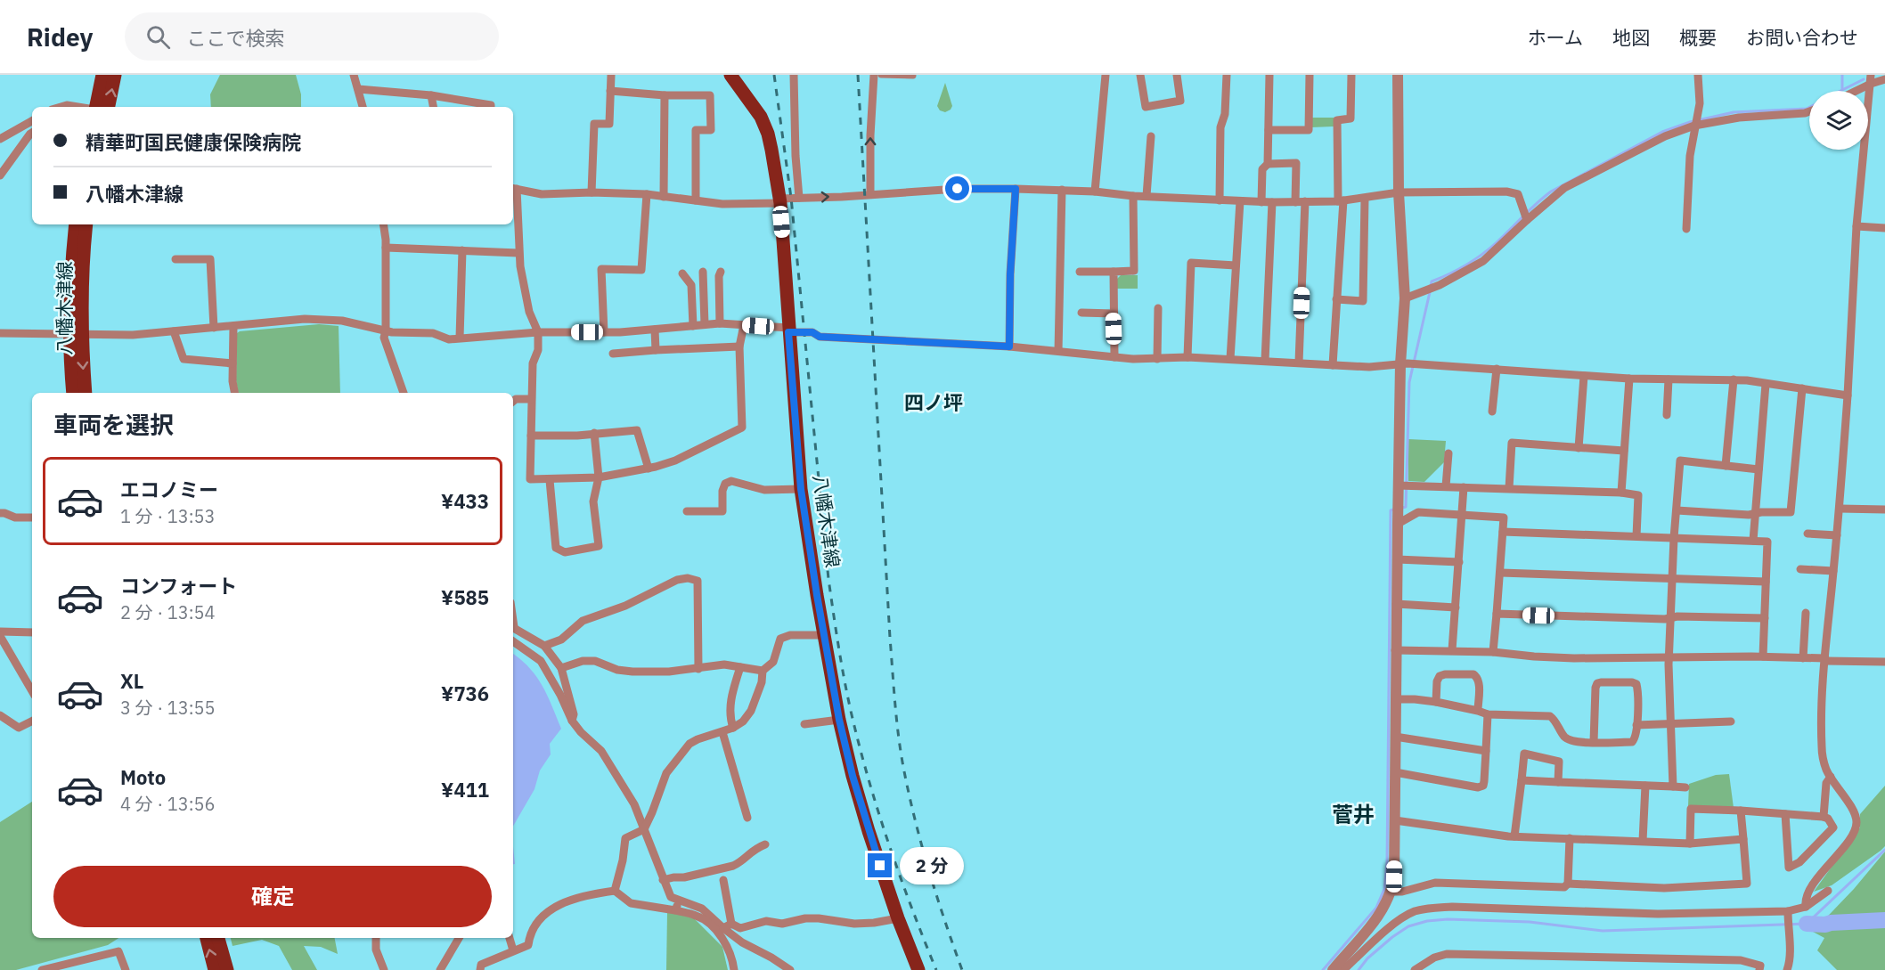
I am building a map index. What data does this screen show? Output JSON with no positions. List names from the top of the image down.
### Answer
{
  "streets": {
    "main road": ["八幡木津線"]
  },
  "districts": ["四ノ坪", "菅井"],
  "page": {
    "header": "Ridey",
    "search": "ここで検索",
    "nav": [
      "ホーム",
      "地図",
      "概要",
      "お問い合わせ"
    ],
    "banner": ["精華町国民健康保険病院", "八幡木津線"],
    "heading": "車両を選択",
    "list": [
      {
        "name": "エコノミー",
        "note": "1 分 · 13:53",
        "value": "¥433"
      },
      {
        "name": "コンフォート",
        "note": "2 分 · 13:54",
        "value": "¥585"
      },
      {
        "name": "XL",
        "note": "3 分 · 13:55",
        "value": "¥736"
      },
      {
        "name": "Moto",
        "note": "4 分 · 13:56",
        "value": "¥411"
      }
    ],
    "bubble": "2 分",
    "buttons": "確定"
  }
}
